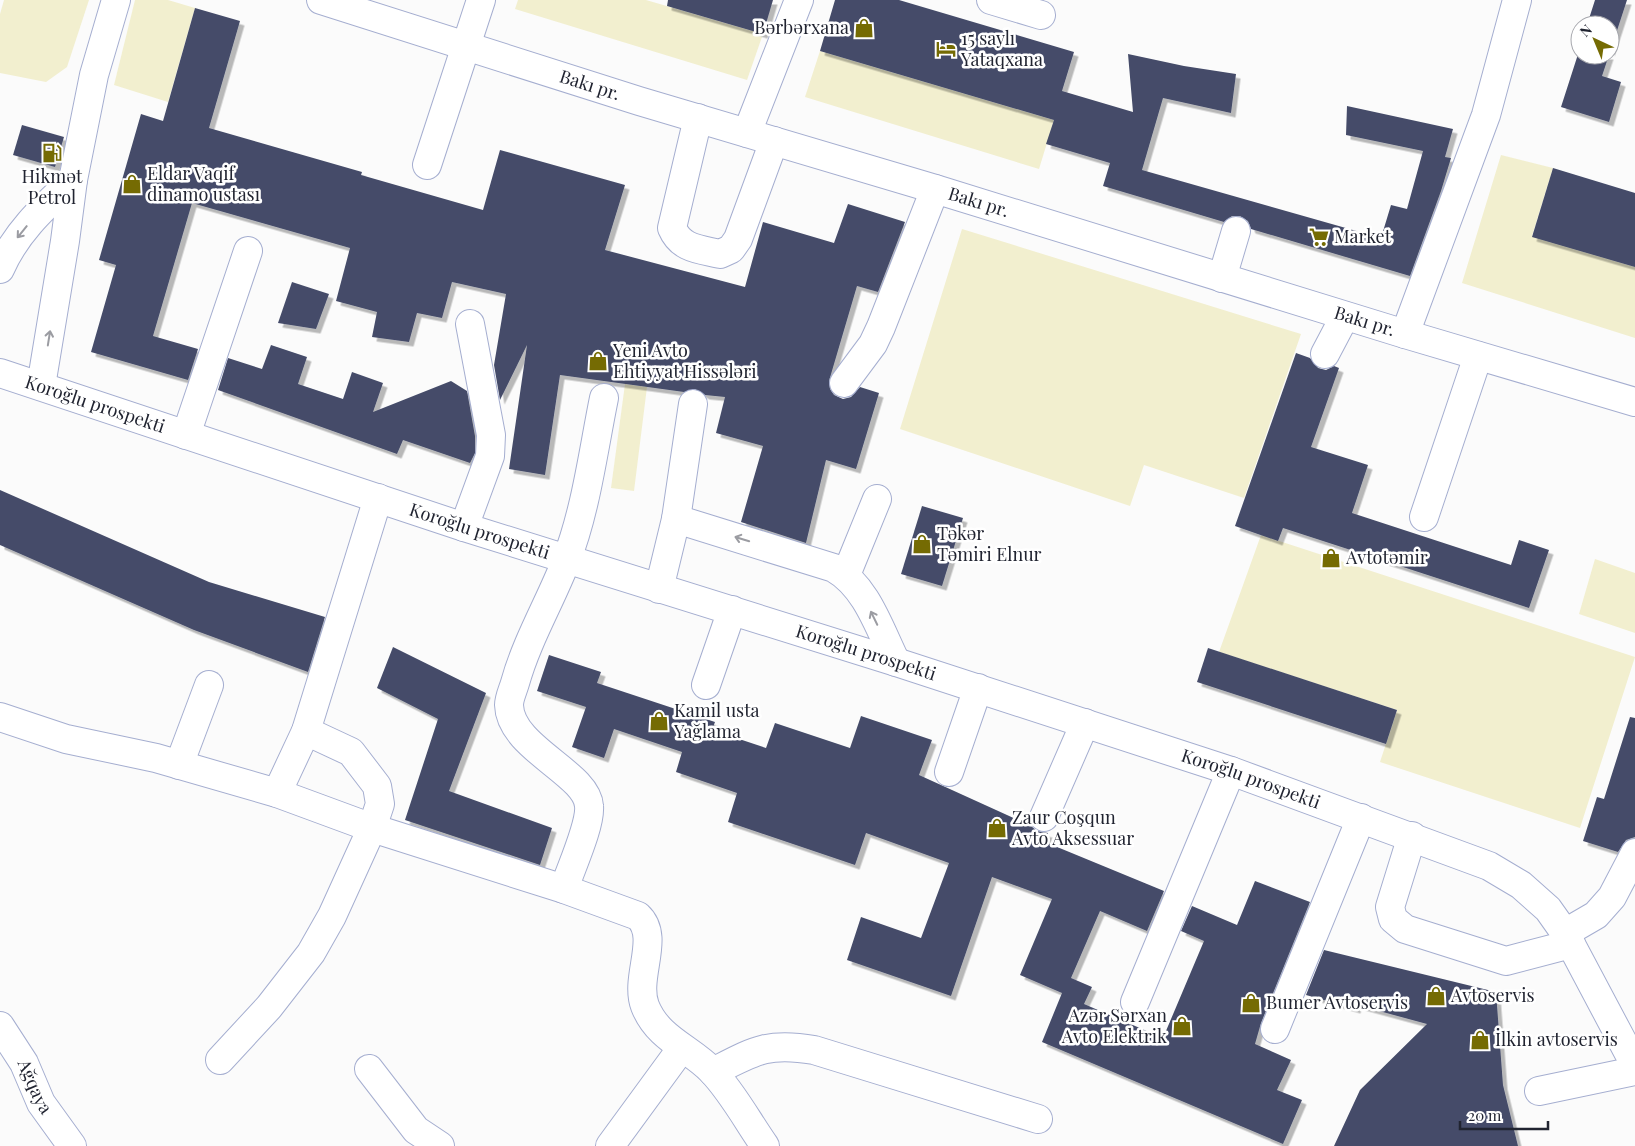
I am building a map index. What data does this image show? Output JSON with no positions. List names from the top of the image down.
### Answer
{
  "streets": {
    "street": ["Bakı pr.", "Koroğlu prospekti", "Ağqaya"]
  },
  "places": {
    "shop": [
      "Bərbərxana",
      "Eldar Vaqif dinamo ustası",
      "Yeni Avto Ehtiyyat Hissələri",
      "Təkər Təmiri Elnur",
      "Avtotəmir",
      "Kamil usta Yağlama",
      "Zaur Coşqun Avto Aksessuar",
      "Avtoservis",
      "Bumer Avtoservis",
      "Azər Sərxan Avto Elektrik",
      "İlkin avtoservis"
    ],
    "hotel": ["15 saylı Yataqxana"],
    "fuel station": ["Hikmət Petrol"],
    "supermarket": ["Market"]
  },
  "scale_bar": "20 m",
  "north": "top left"
}
